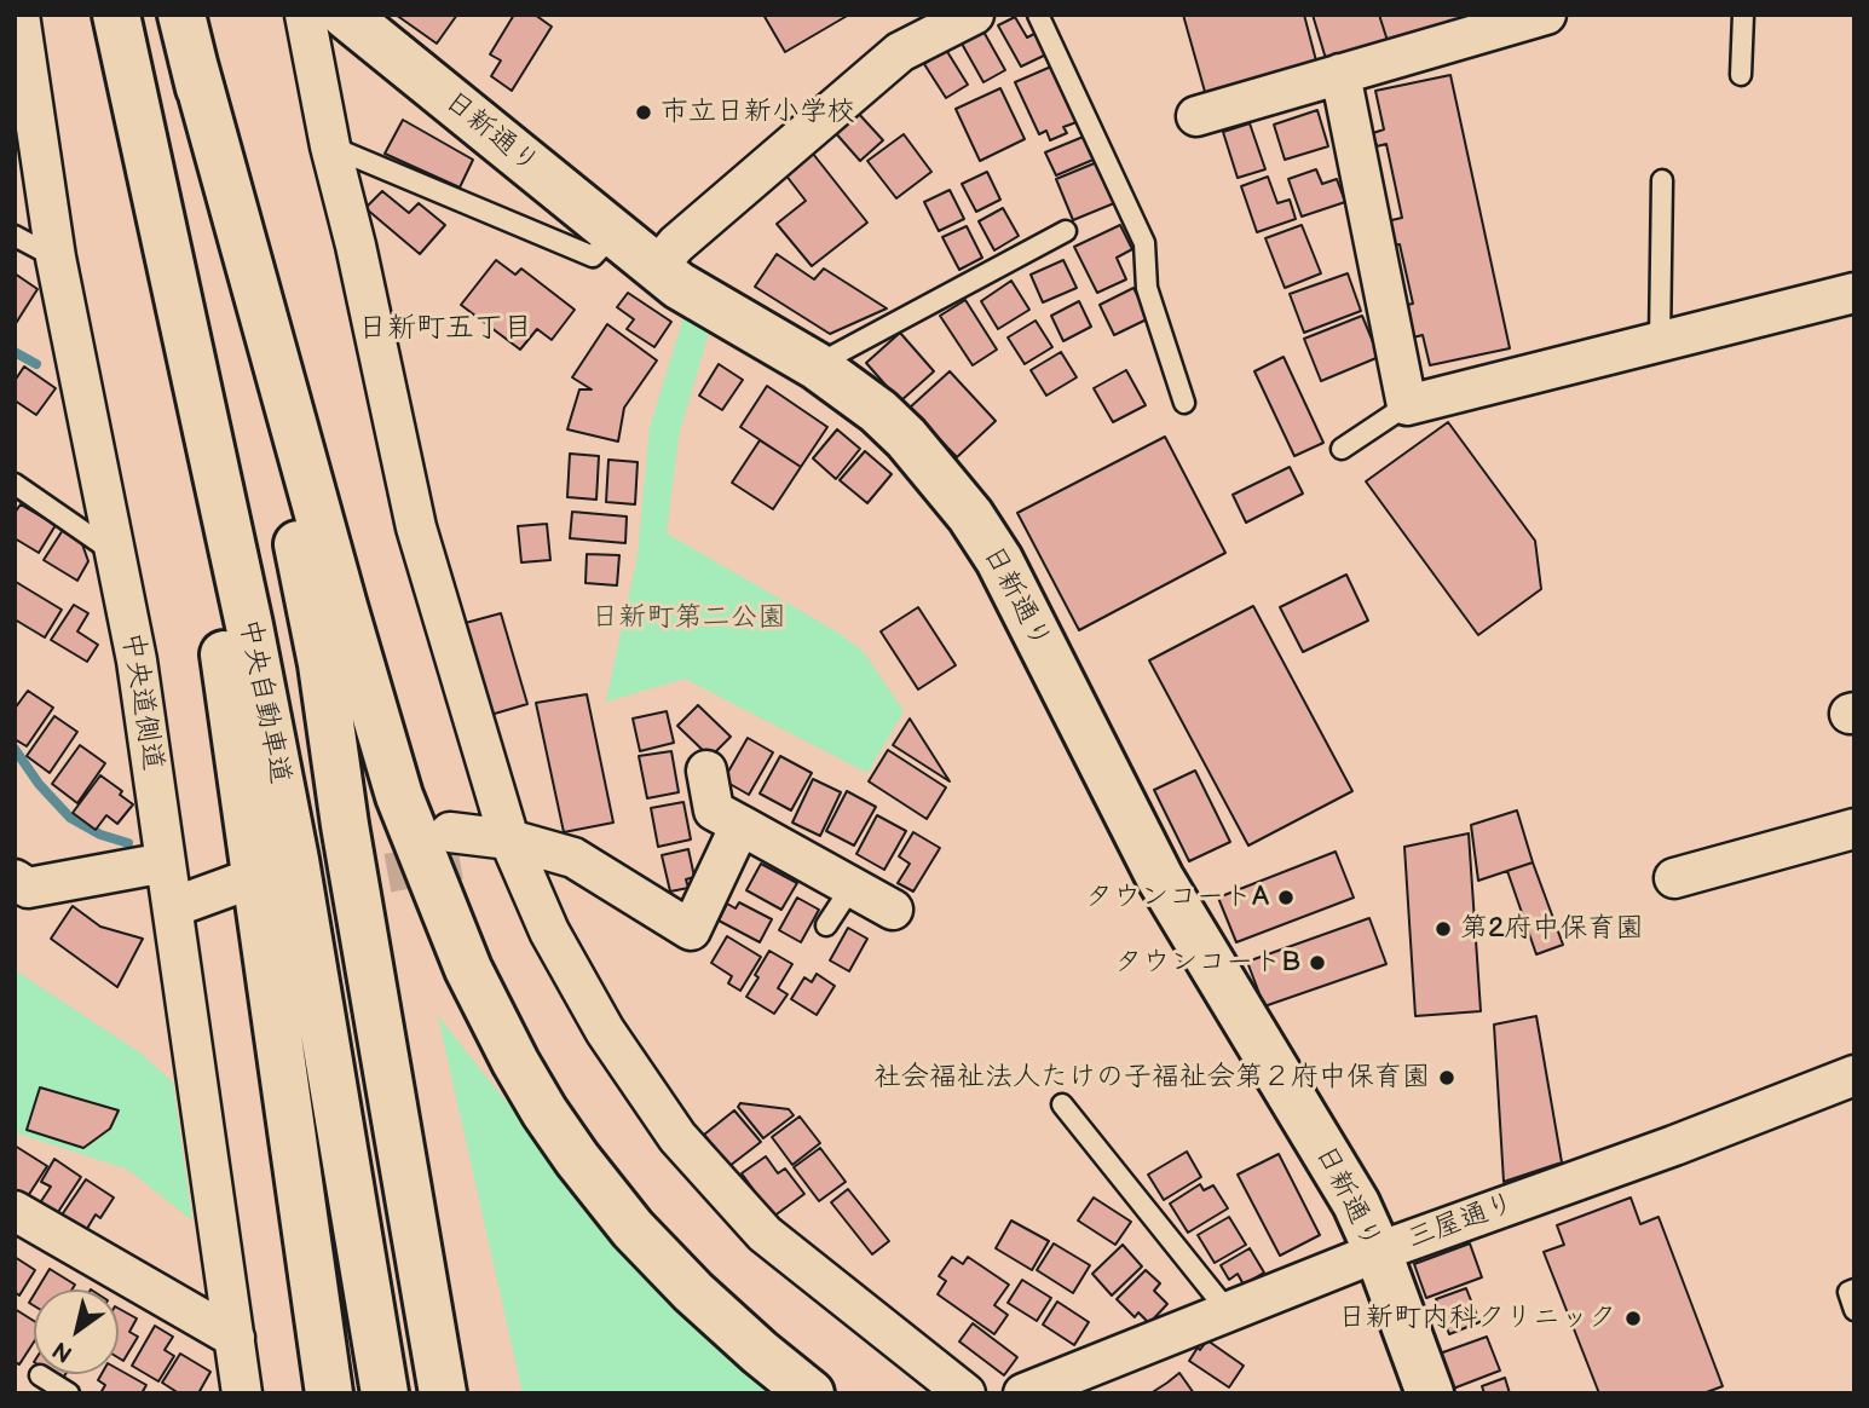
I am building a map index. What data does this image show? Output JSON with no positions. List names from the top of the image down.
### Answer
{
  "streets": {
    "main road": ["日新通り", "中央自動車道"],
    "street": ["中央道側道", "三屋通り"]
  },
  "crossings": [
    ["日新通り", "三屋通り"]
  ],
  "districts": ["日新町五丁目"],
  "parks": ["日新町第二公園"],
  "places": [
    "市立日新小学校",
    "タウンコートA",
    "第2府中保育園",
    "タウンコートB",
    "社会福祉法人たけの子福祉会第２府中保育園",
    "日新町内科クリニック"
  ],
  "north": "bottom left"
}
